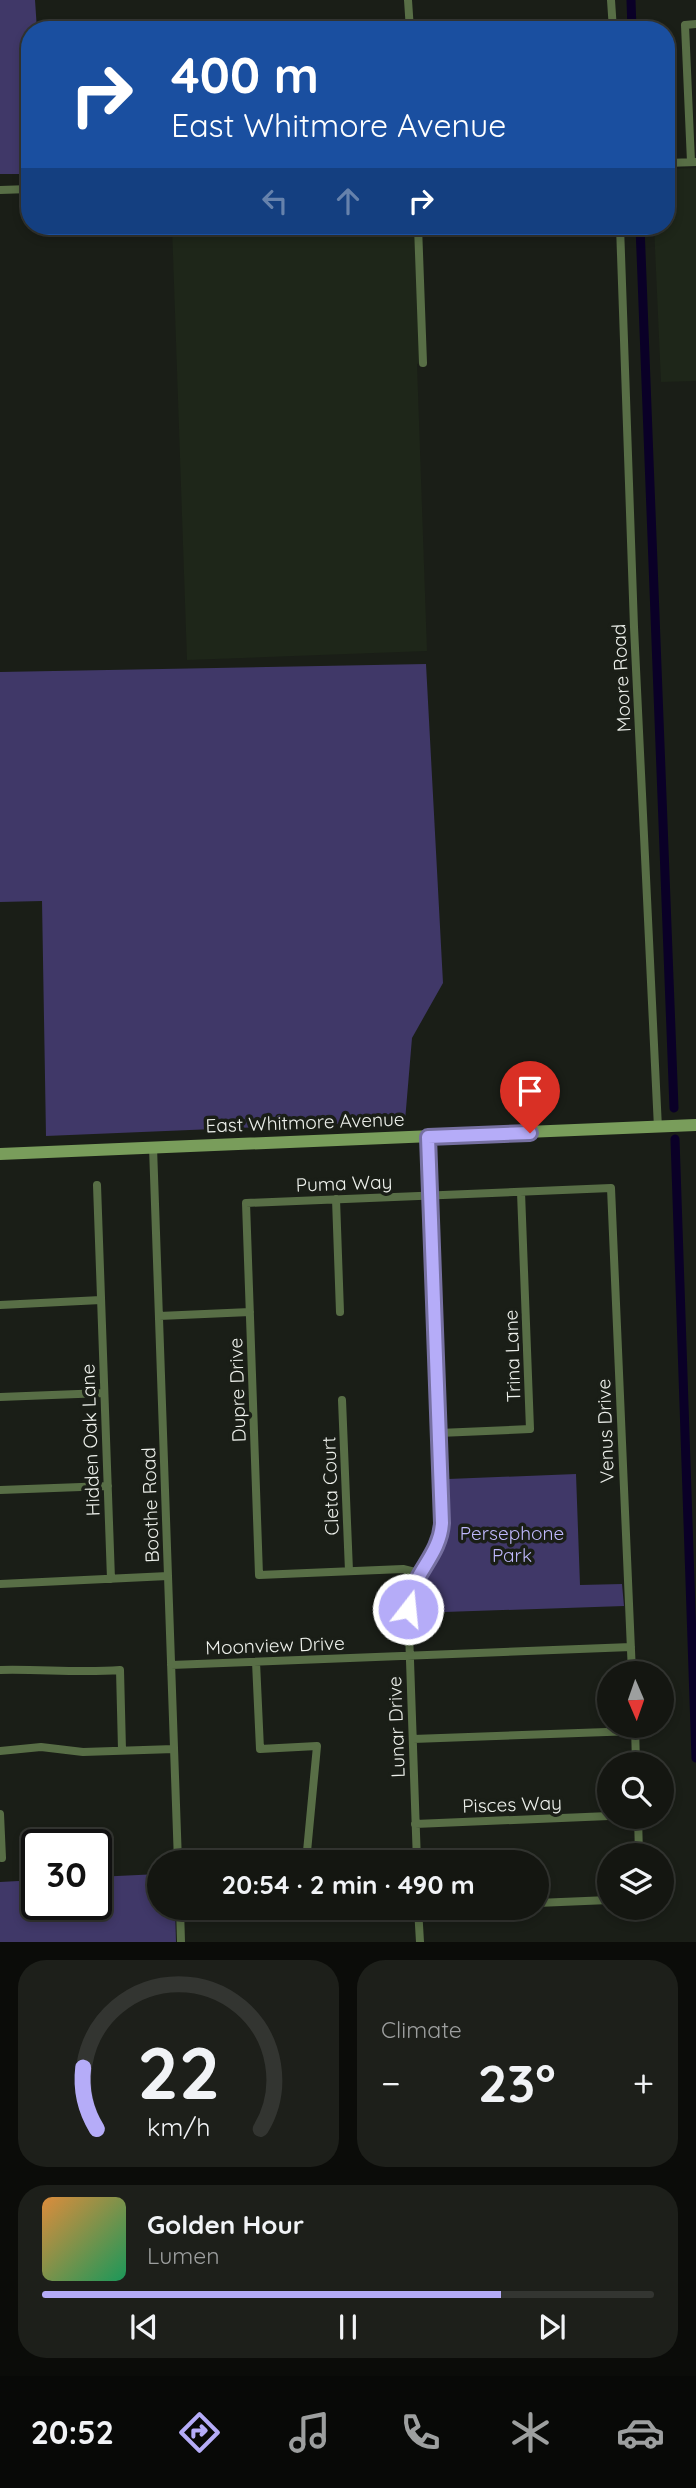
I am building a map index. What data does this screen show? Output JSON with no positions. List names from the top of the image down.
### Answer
{
  "streets": {
    "main road": ["East Whitmore Avenue"],
    "street": [
      "Moore Road",
      "Puma Way",
      "Trina Lane",
      "Dupre Drive",
      "Venus Drive",
      "Hidden Oak Lane",
      "Cleta Court",
      "Boothe Road",
      "Moonview Drive",
      "Lunar Drive",
      "Pisces Way"
    ]
  },
  "crossings": [
    ["Moore Road", "East Whitmore Avenue"],
    ["East Whitmore Avenue", "Boothe Road"],
    ["East Whitmore Avenue", "Lunar Drive"],
    ["Puma Way", "Trina Lane"],
    ["Puma Way", "Dupre Drive"],
    ["Puma Way", "Venus Drive"],
    ["Puma Way", "Lunar Drive"],
    ["Trina Lane", "Lunar Drive"],
    ["Dupre Drive", "Cleta Court"],
    ["Venus Drive", "Moonview Drive"],
    ["Boothe Road", "Moonview Drive"],
    ["Moonview Drive", "Lunar Drive"],
    ["Lunar Drive", "Pisces Way"]
  ],
  "parks": ["Persephone Park"],
  "north": "bottom",
  "page": {
    "turn": ["400 m", "East Whitmore Avenue"],
    "limit": "30",
    "trip": "20:54 · 2 min · 490 m",
    "tile": "Climate",
    "heat": ["−", "23°", "+"],
    "song": ["Golden Hour", "Lumen"],
    "tabs": "20:52",
    "gauge": ["22", "km/h"]
  }
}
